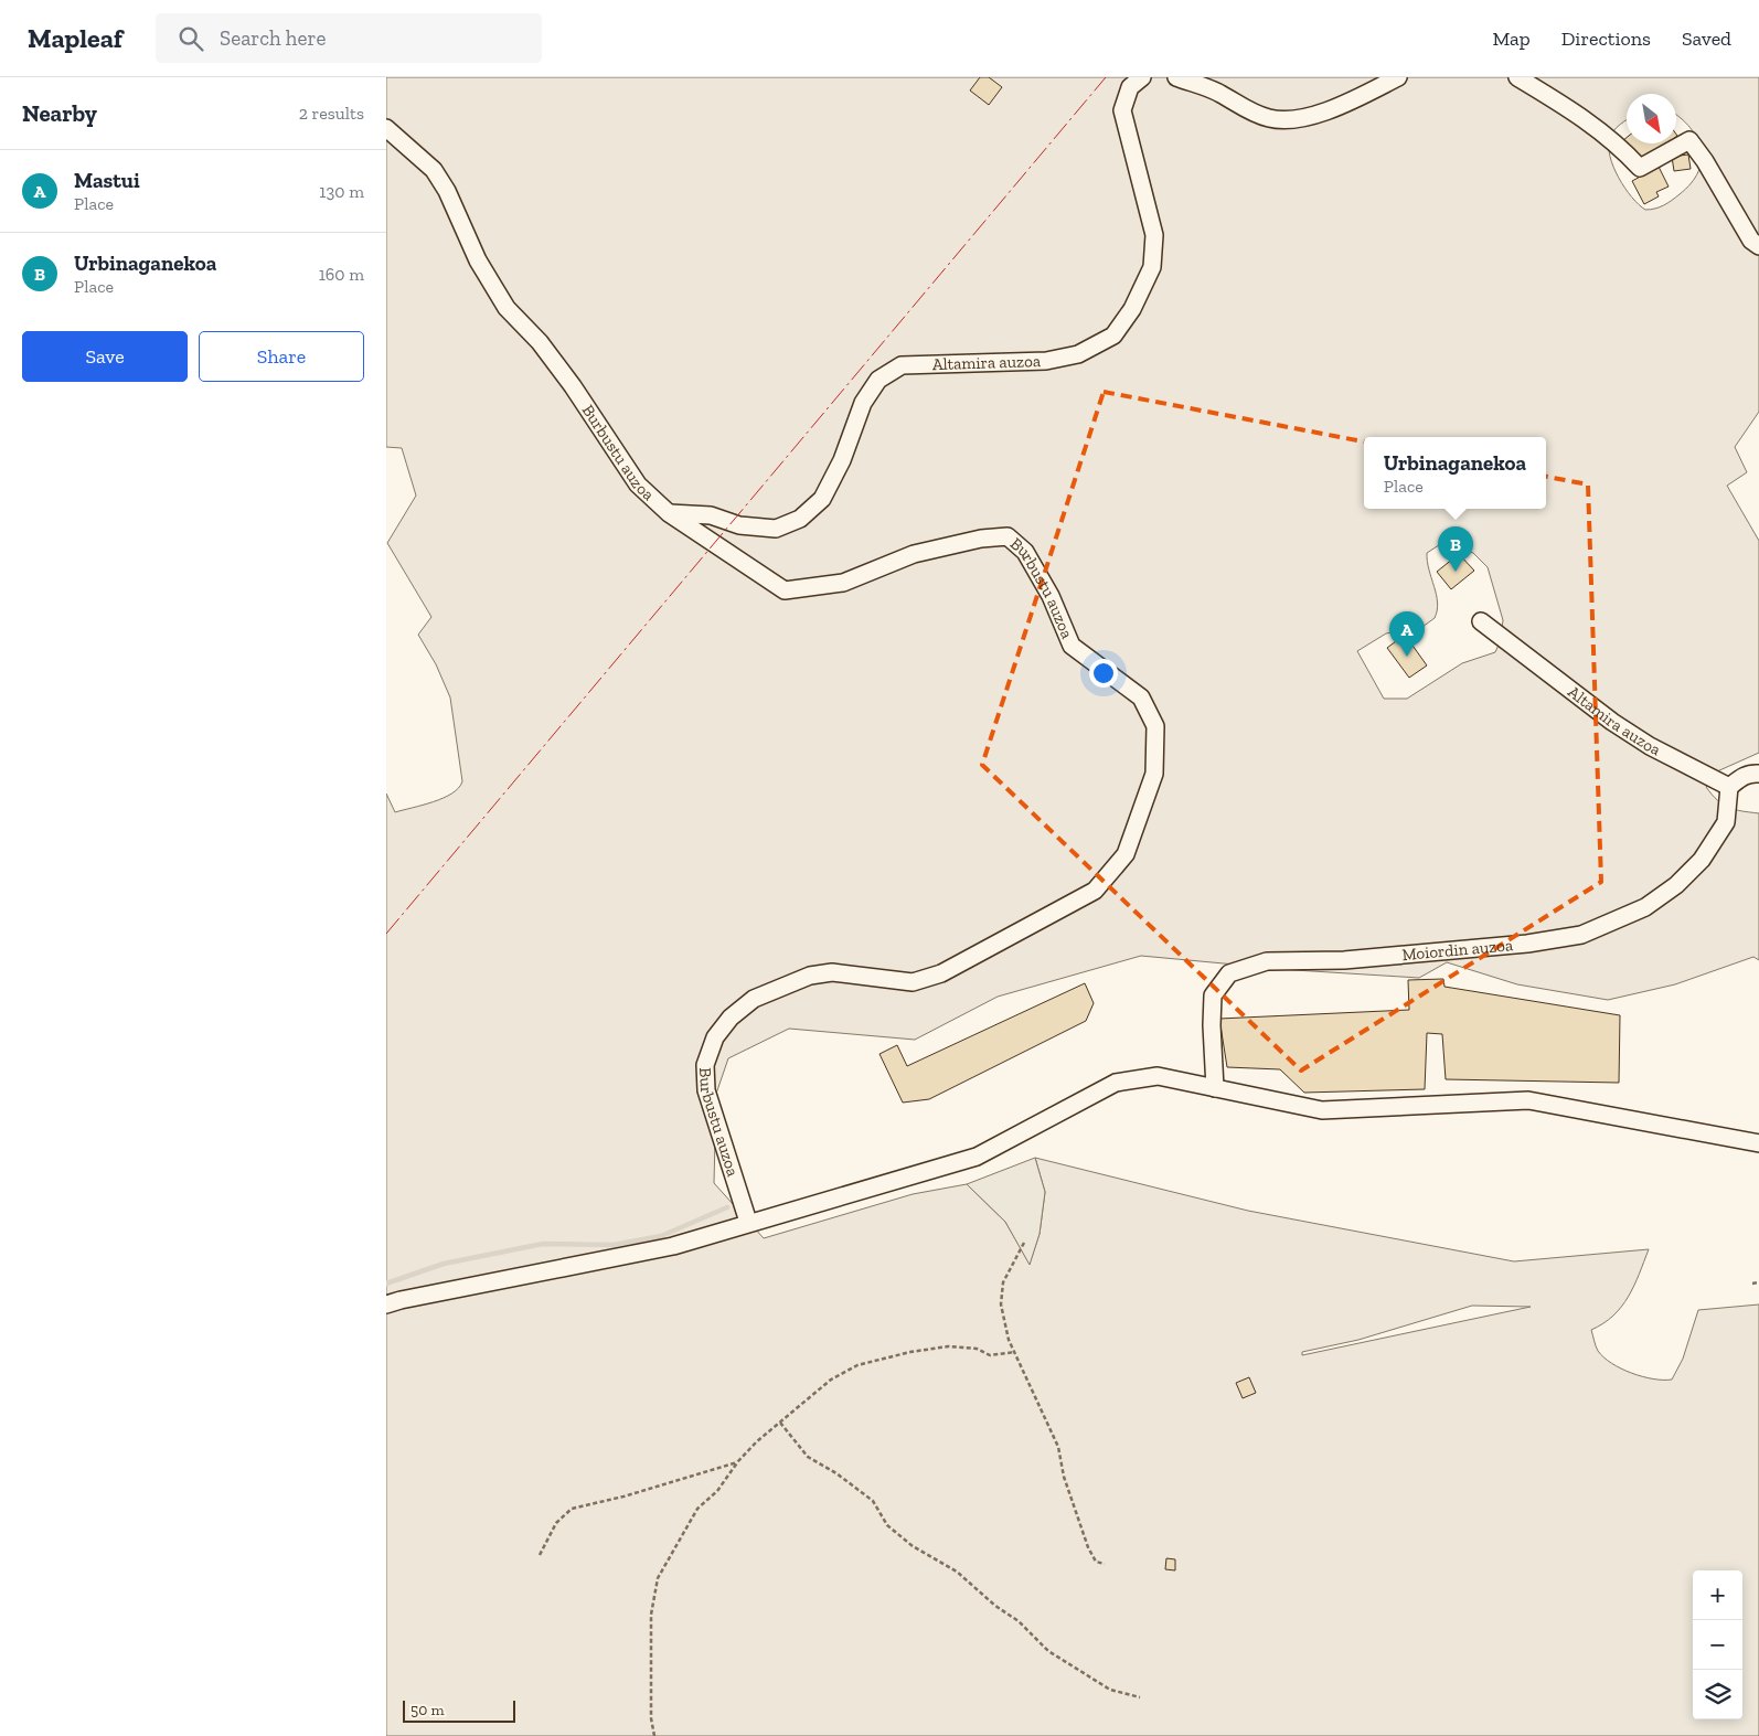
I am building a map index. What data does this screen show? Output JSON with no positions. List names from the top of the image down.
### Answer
{
  "streets": {
    "street": ["Altamira auzoa", "Burbustu auzoa", "Moiordin auzoa"]
  },
  "crossings": [
    ["Altamira auzoa", "Burbustu auzoa"],
    ["Altamira auzoa", "Moiordin auzoa"]
  ],
  "scale_bar": "50 m",
  "north": "bottom right",
  "page": {
    "header": "Mapleaf",
    "search": "Search here",
    "nav": ["Map", "Directions", "Saved"],
    "heading": ["Nearby", "2 results"],
    "list": [
      {
        "mark": "A",
        "name": "Mastui",
        "note": "Place",
        "value": "130 m"
      },
      {
        "mark": "B",
        "name": "Urbinaganekoa",
        "note": "Place",
        "value": "160 m"
      }
    ],
    "buttons": ["Save", "Share"],
    "popup": ["Urbinaganekoa", "Place"],
    "pins": ["B", "A"],
    "map_buttons": ["+", "−"],
    "scale": "50 m"
  }
}
